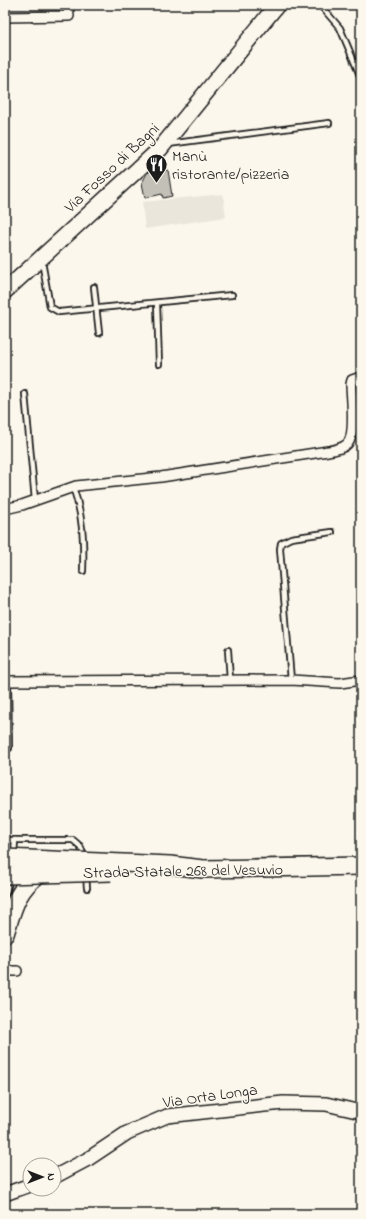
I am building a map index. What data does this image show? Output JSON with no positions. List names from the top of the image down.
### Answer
{
  "streets": {
    "highway": ["Strada Statale 268 del Vesuvio"],
    "main road": ["Via Fosso di Bagni"],
    "street": ["Via Orta Longa"]
  },
  "places": {
    "restaurant": ["Manù ristorante/pizzeria"]
  },
  "north": "right"
}
